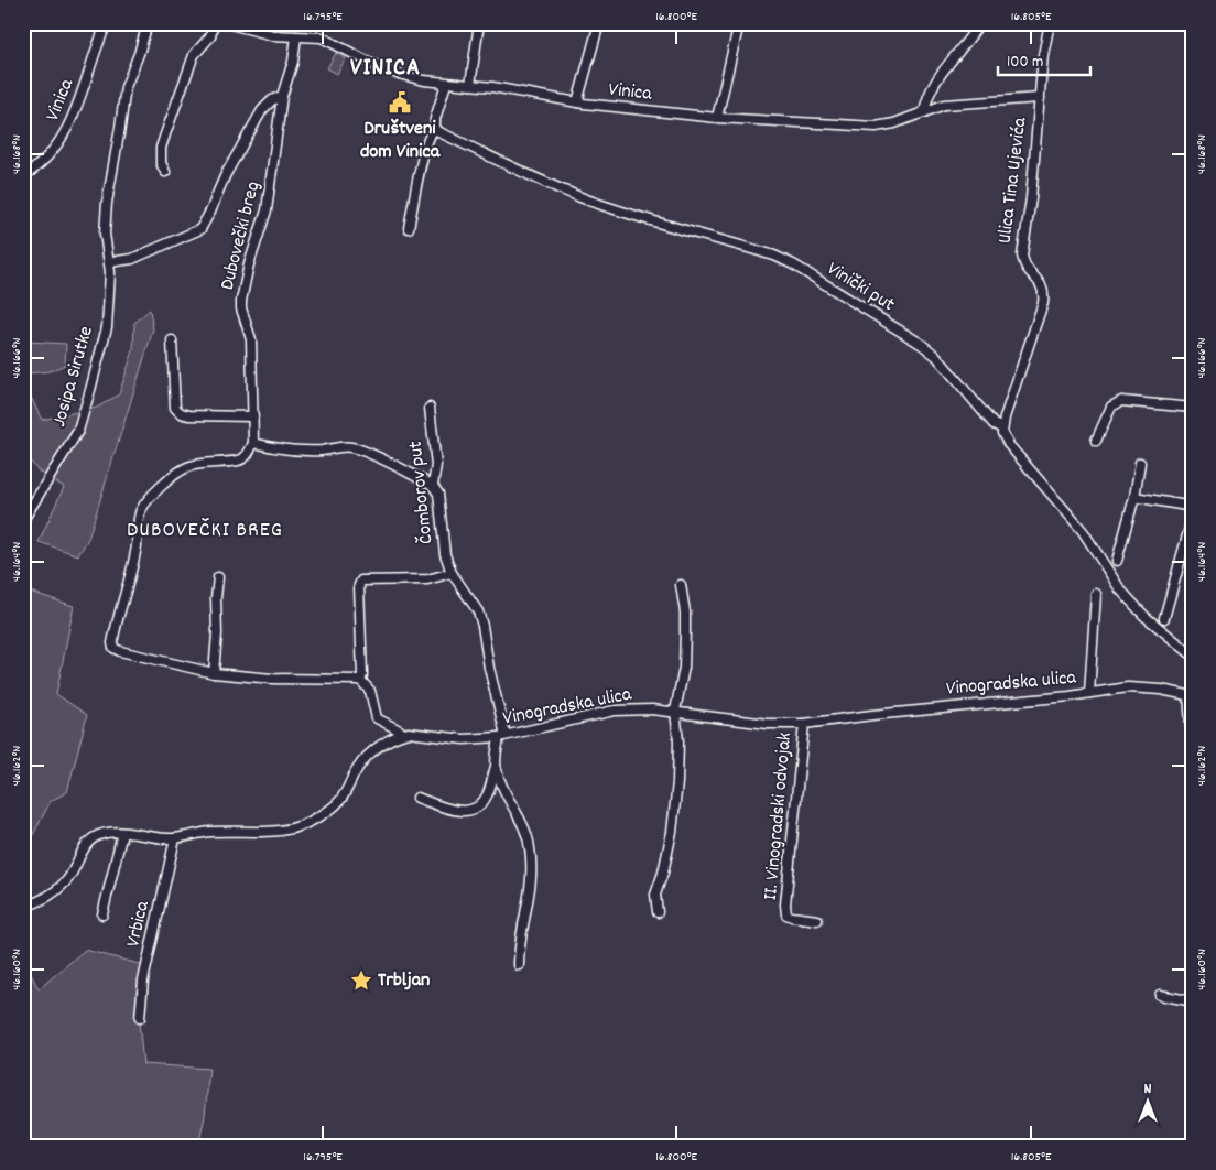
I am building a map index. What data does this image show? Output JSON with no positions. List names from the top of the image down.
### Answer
{
  "streets": {
    "street": [
      "Vinica",
      "Ulica Tina Ujevića",
      "Dubovečki breg",
      "Vinički put",
      "Josipa Sirutke",
      "Čomborov put",
      "Vinogradska ulica",
      "II. Vinogradski odvojak",
      "Vrbica"
    ]
  },
  "crossings": [
    ["Vinica", "Ulica Tina Ujevića"],
    ["Vinica", "Dubovečki breg"],
    ["Ulica Tina Ujevića", "Vinički put"],
    ["Dubovečki breg", "Josipa Sirutke"],
    ["Čomborov put", "Vinogradska ulica"],
    ["Vinogradska ulica", "II. Vinogradski odvojak"]
  ],
  "districts": ["VINICA", "DUBOVEČKI BREG"],
  "places": {
    "public building": ["Društveni dom Vinica"],
    "place": ["Trbljan"]
  },
  "scale_bar": "100 m",
  "north": "top",
  "coordinates": [
    "16.795°E",
    "16.800°E",
    "16.805°E",
    "46.168°N",
    "46.166°N",
    "46.164°N",
    "46.162°N",
    "46.160°N"
  ]
}
